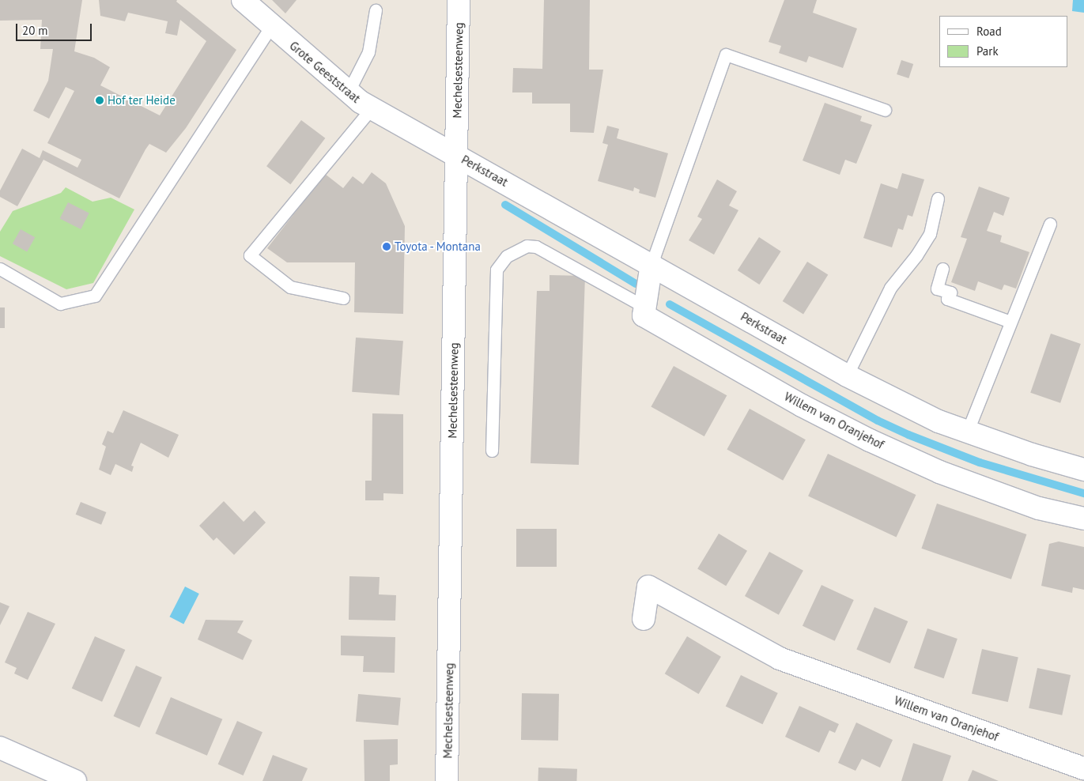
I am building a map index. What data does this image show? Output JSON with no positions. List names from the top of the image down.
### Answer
{
  "streets": {
    "street": [
      "Mechelsesteenweg",
      "Grote Geeststraat",
      "Perkstraat",
      "Willem van Oranjehof"
    ]
  },
  "crossings": [
    ["Mechelsesteenweg", "Grote Geeststraat"],
    ["Mechelsesteenweg", "Perkstraat"],
    ["Grote Geeststraat", "Perkstraat"]
  ],
  "places": ["Hof ter Heide", "Toyota - Montana"],
  "legend": ["Road", "Park"],
  "scale_bar": "20 m"
}
